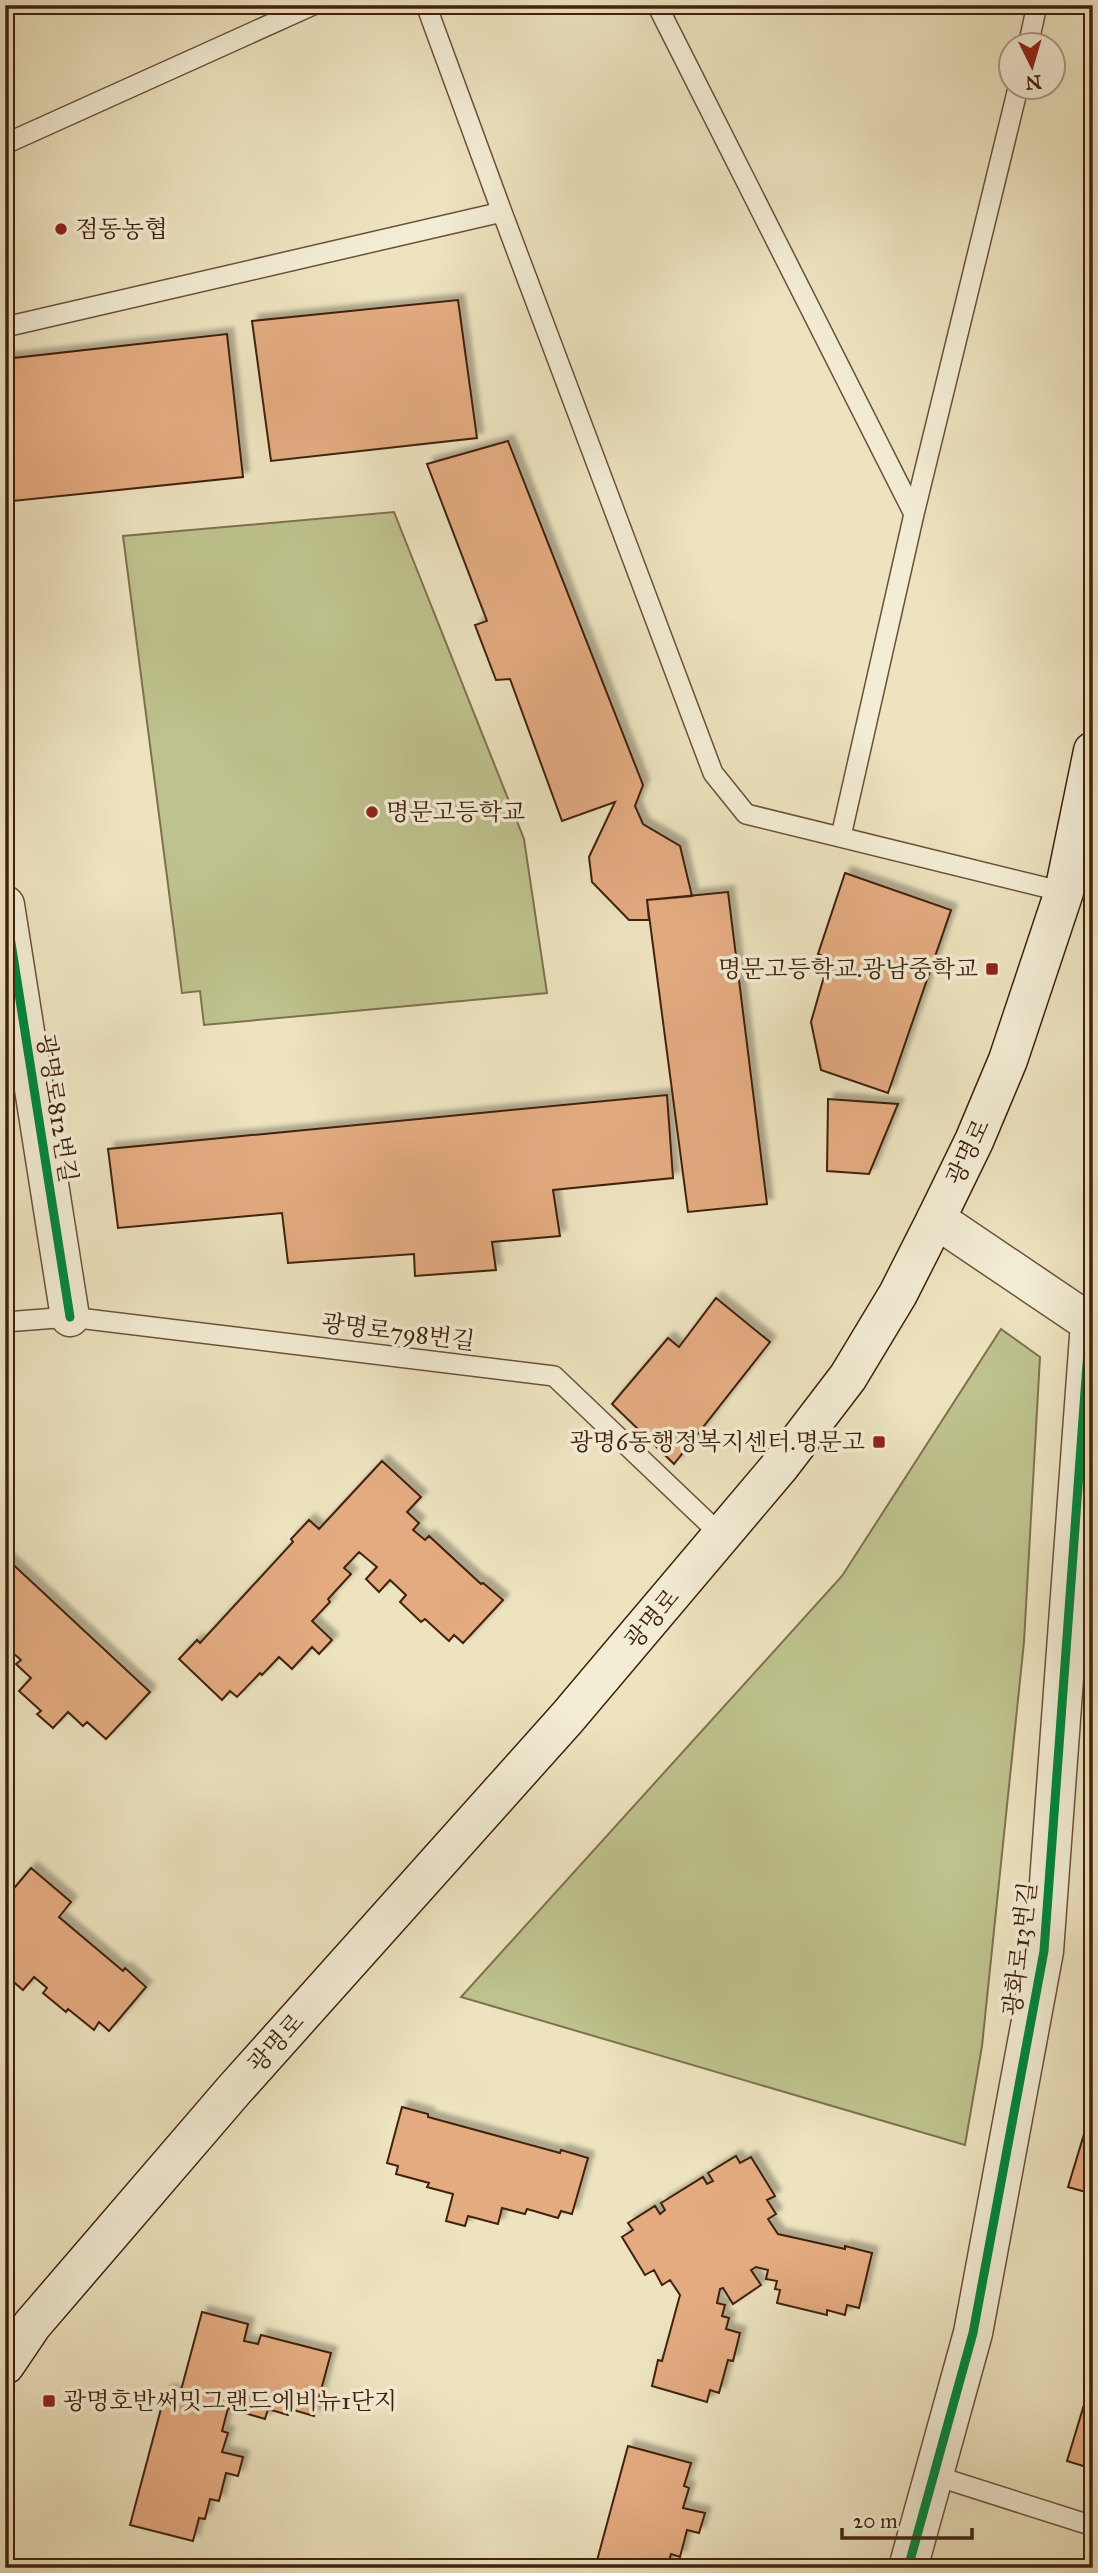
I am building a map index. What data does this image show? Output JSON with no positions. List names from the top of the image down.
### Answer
{
  "streets": {
    "main road": ["광명로812번길", "광명로", "광화로13번길"],
    "lane": ["광명로798번길"]
  },
  "crossings": [
    ["광명로812번길", "광명로798번길"],
    ["광명로", "광명로798번길"]
  ],
  "places": {
    "other": ["점동농협", "명문고등학교"],
    "transit": ["명문고등학교.광남중학교", "광명6동행정복지센터.명문고", "광명호반써밋그랜드에비뉴1단지"]
  },
  "scale_bar": "20 m",
  "north": "bottom"
}
